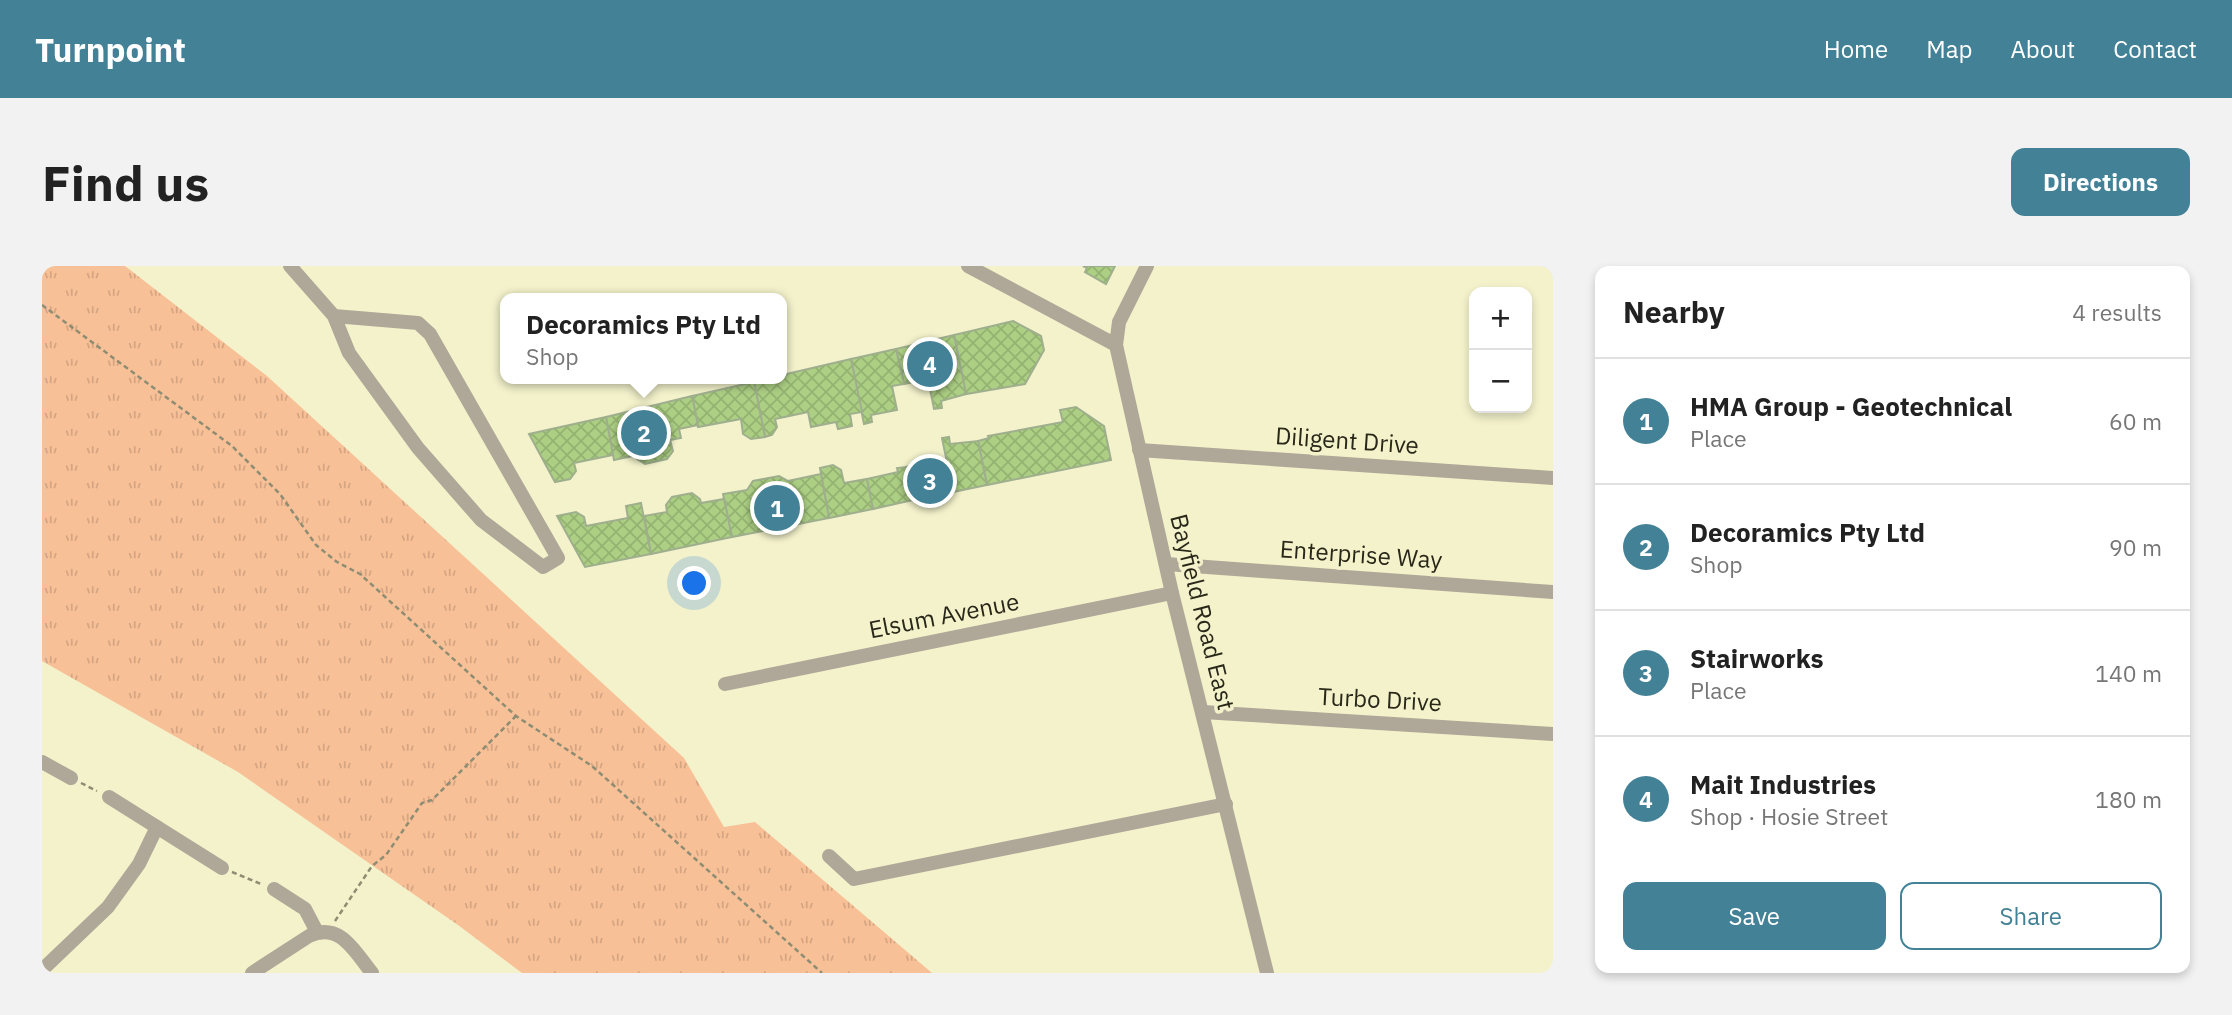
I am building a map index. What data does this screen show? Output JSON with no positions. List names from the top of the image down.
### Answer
{
  "streets": {
    "street": [
      "Diligent Drive",
      "Enterprise Way",
      "Bayfield Road East",
      "Elsum Avenue",
      "Turbo Drive"
    ]
  },
  "crossings": [
    ["Diligent Drive", "Bayfield Road East"],
    ["Enterprise Way", "Bayfield Road East"],
    ["Bayfield Road East", "Elsum Avenue"],
    ["Bayfield Road East", "Turbo Drive"]
  ],
  "page": {
    "header": "Turnpoint",
    "nav": [
      "Home",
      "Map",
      "About",
      "Contact"
    ],
    "buttons": [
      "Directions",
      ["Save", "Share"]
    ],
    "title": "Find us",
    "heading": ["Nearby", "4 results"],
    "map_buttons": ["+", "−"],
    "popup": ["Decoramics Pty Ltd", "Shop"],
    "pins": [
      "4",
      "2",
      "3",
      "1"
    ],
    "list": [
      {
        "mark": "1",
        "name": "HMA Group - Geotechnical",
        "note": "Place",
        "value": "60 m"
      },
      {
        "mark": "2",
        "name": "Decoramics Pty Ltd",
        "note": "Shop",
        "value": "90 m"
      },
      {
        "mark": "3",
        "name": "Stairworks",
        "note": "Place",
        "value": "140 m"
      },
      {
        "mark": "4",
        "name": "Mait Industries",
        "note": "Shop · Hosie Street",
        "value": "180 m"
      }
    ]
  }
}
